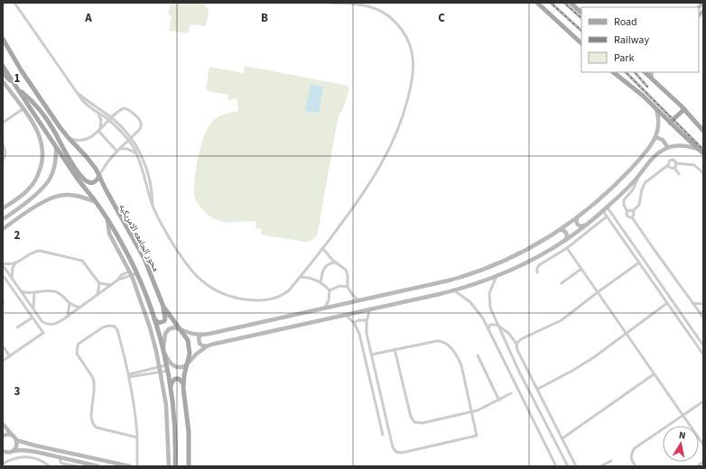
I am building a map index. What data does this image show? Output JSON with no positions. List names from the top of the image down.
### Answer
{
  "streets": {
    "main road": ["محور الجامعه الامريكيه"]
  },
  "legend": ["Road", "Railway", "Park"],
  "north": "top",
  "grid": {
    "columns": ["A", "B", "C"],
    "rows": ["1", "2", "3"]
  }
}
